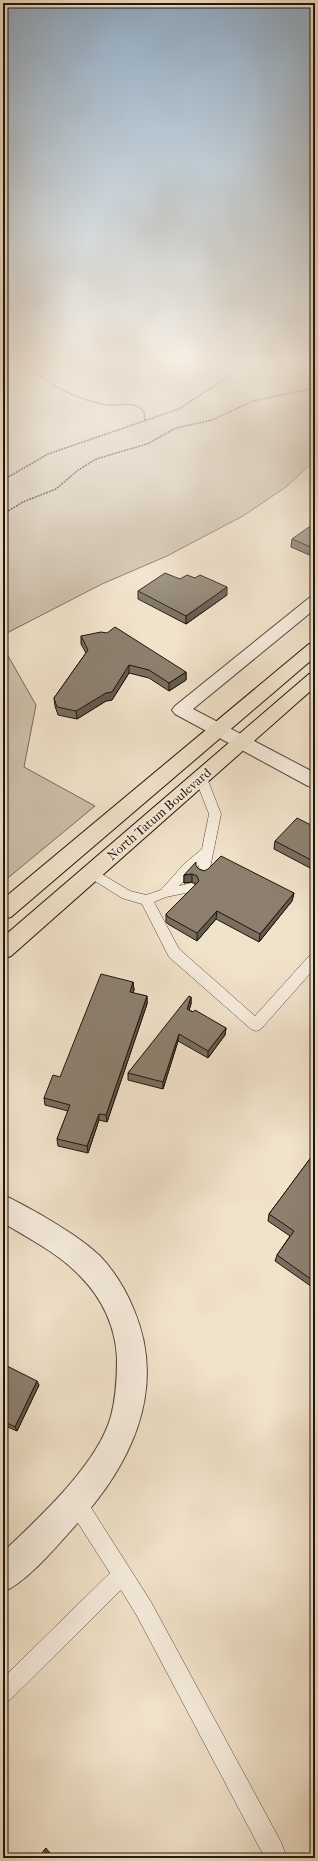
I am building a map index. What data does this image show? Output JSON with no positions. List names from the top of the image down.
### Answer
{
  "streets": {
    "main road": ["North Tatum Boulevard"]
  }
}
